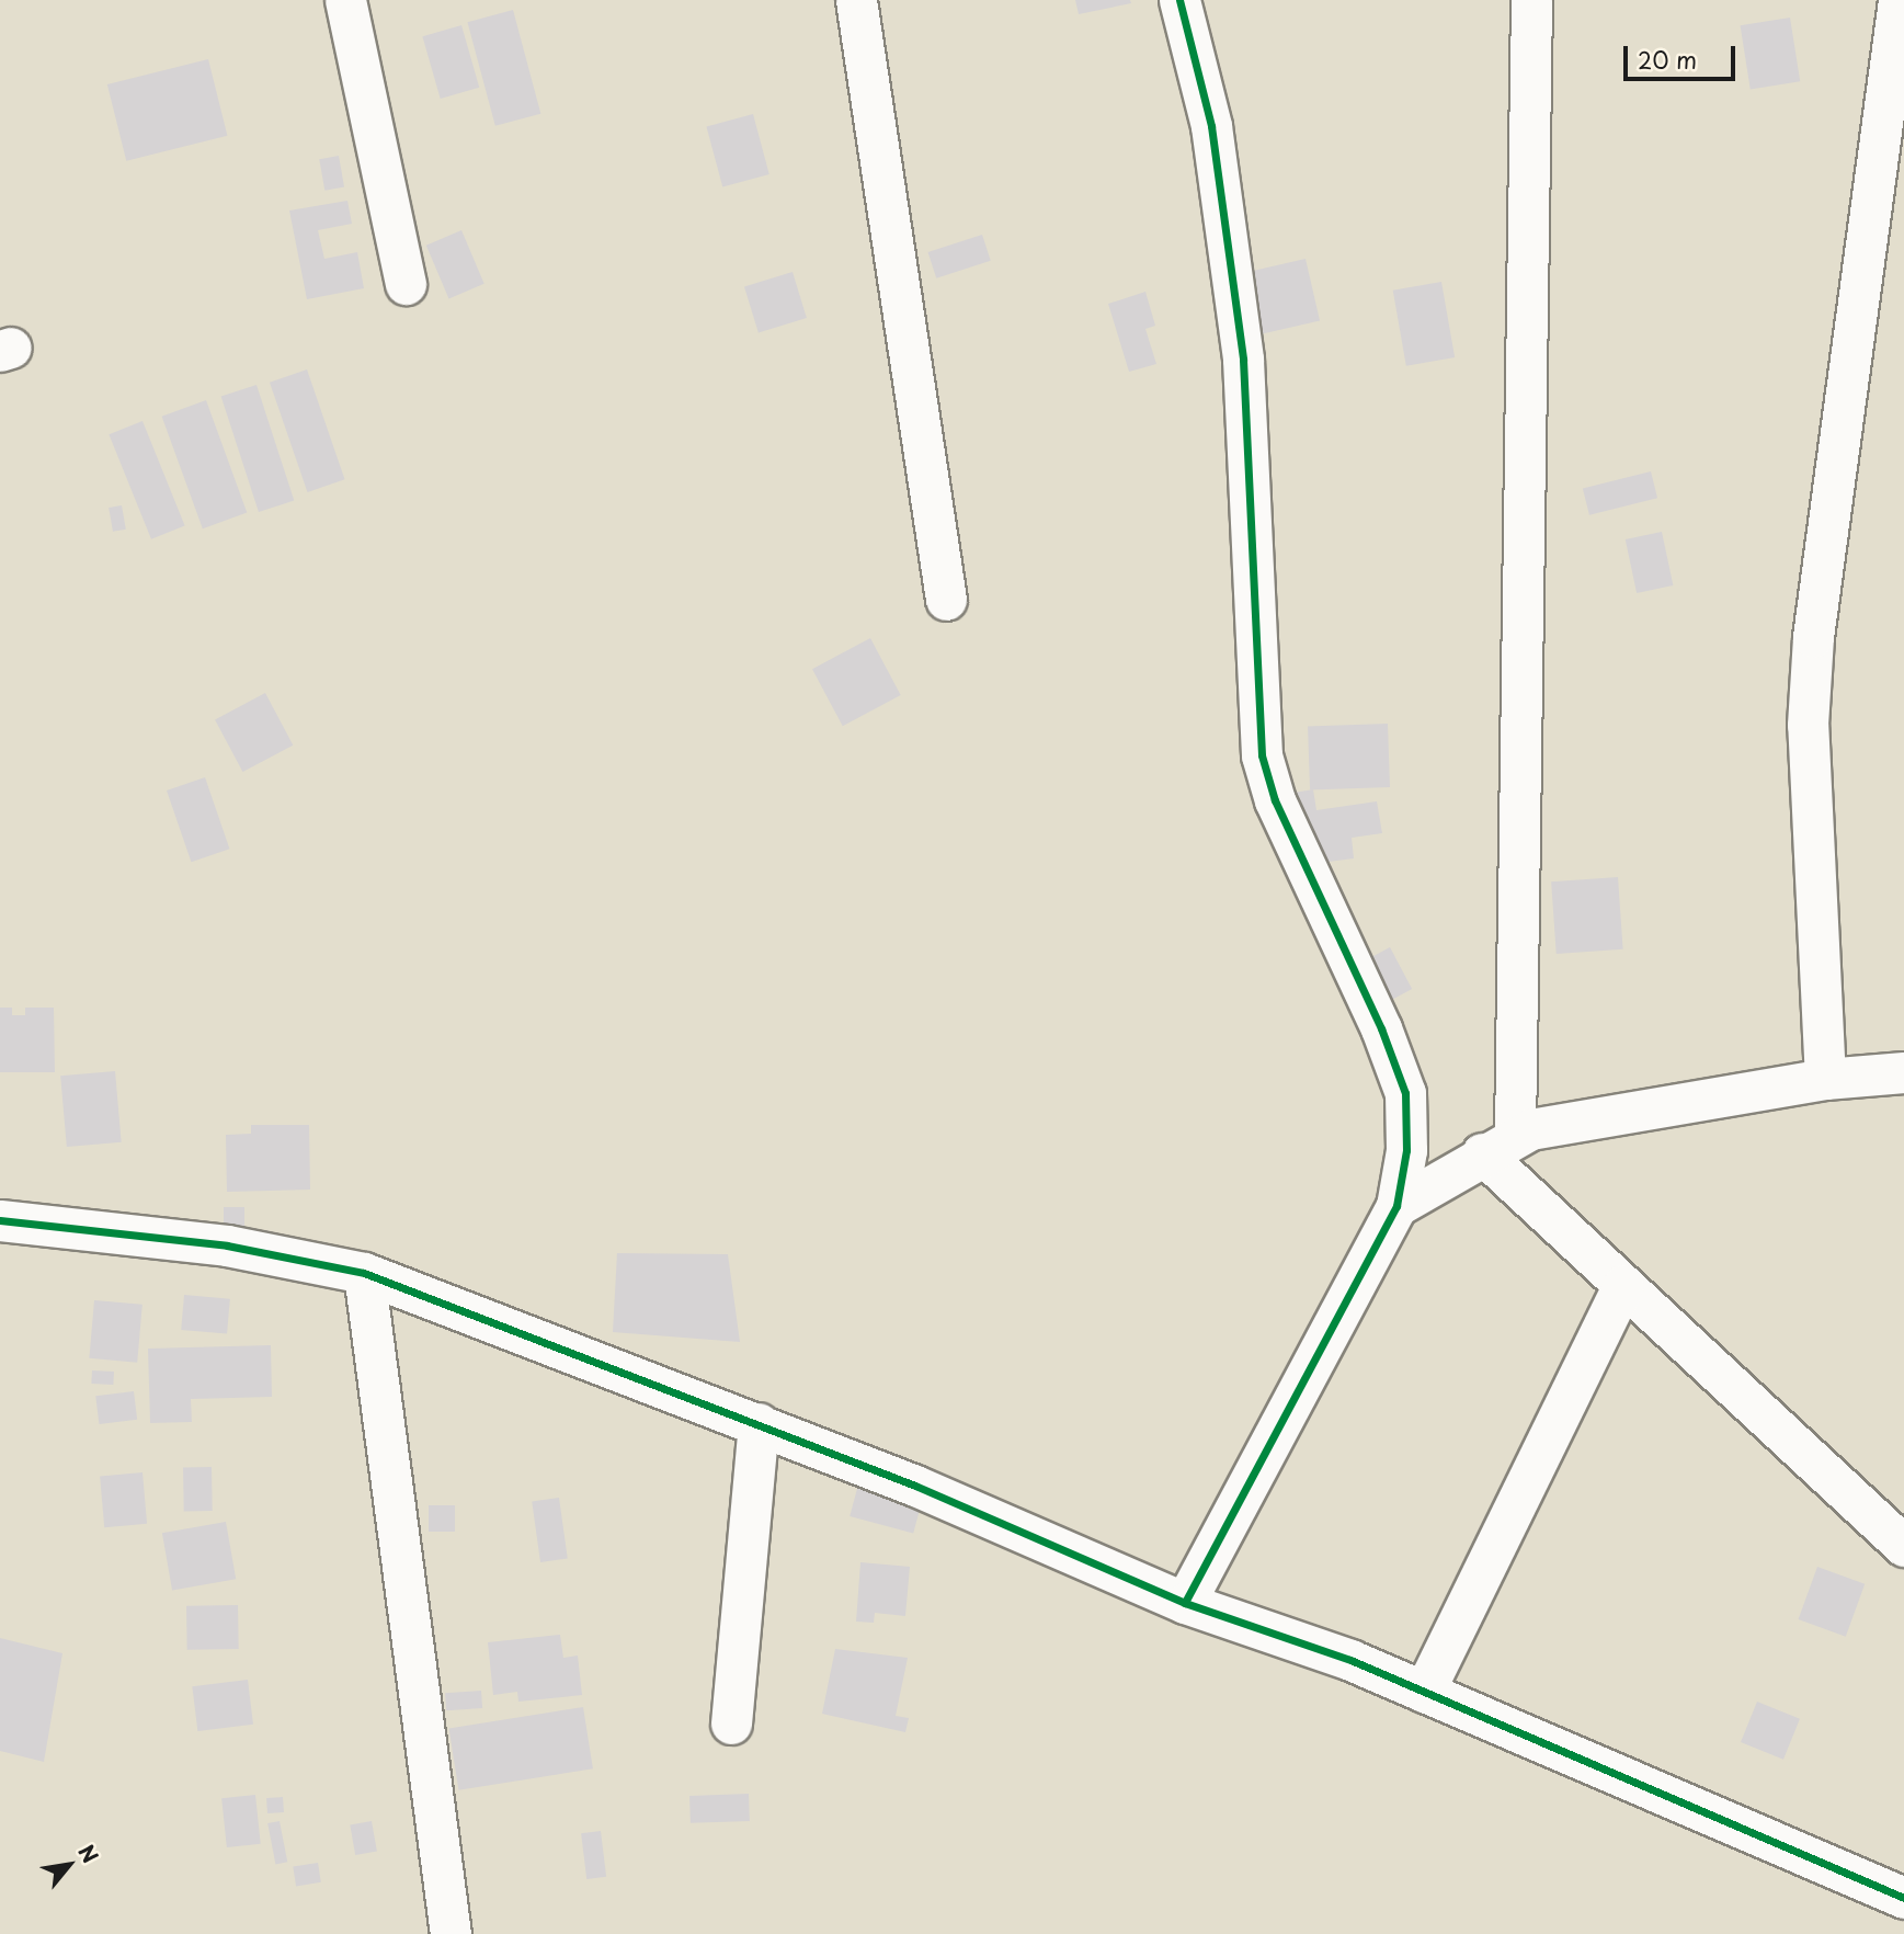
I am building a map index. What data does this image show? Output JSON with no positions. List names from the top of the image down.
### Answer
{
  "scale_bar": "20 m",
  "north": "top right"
}
